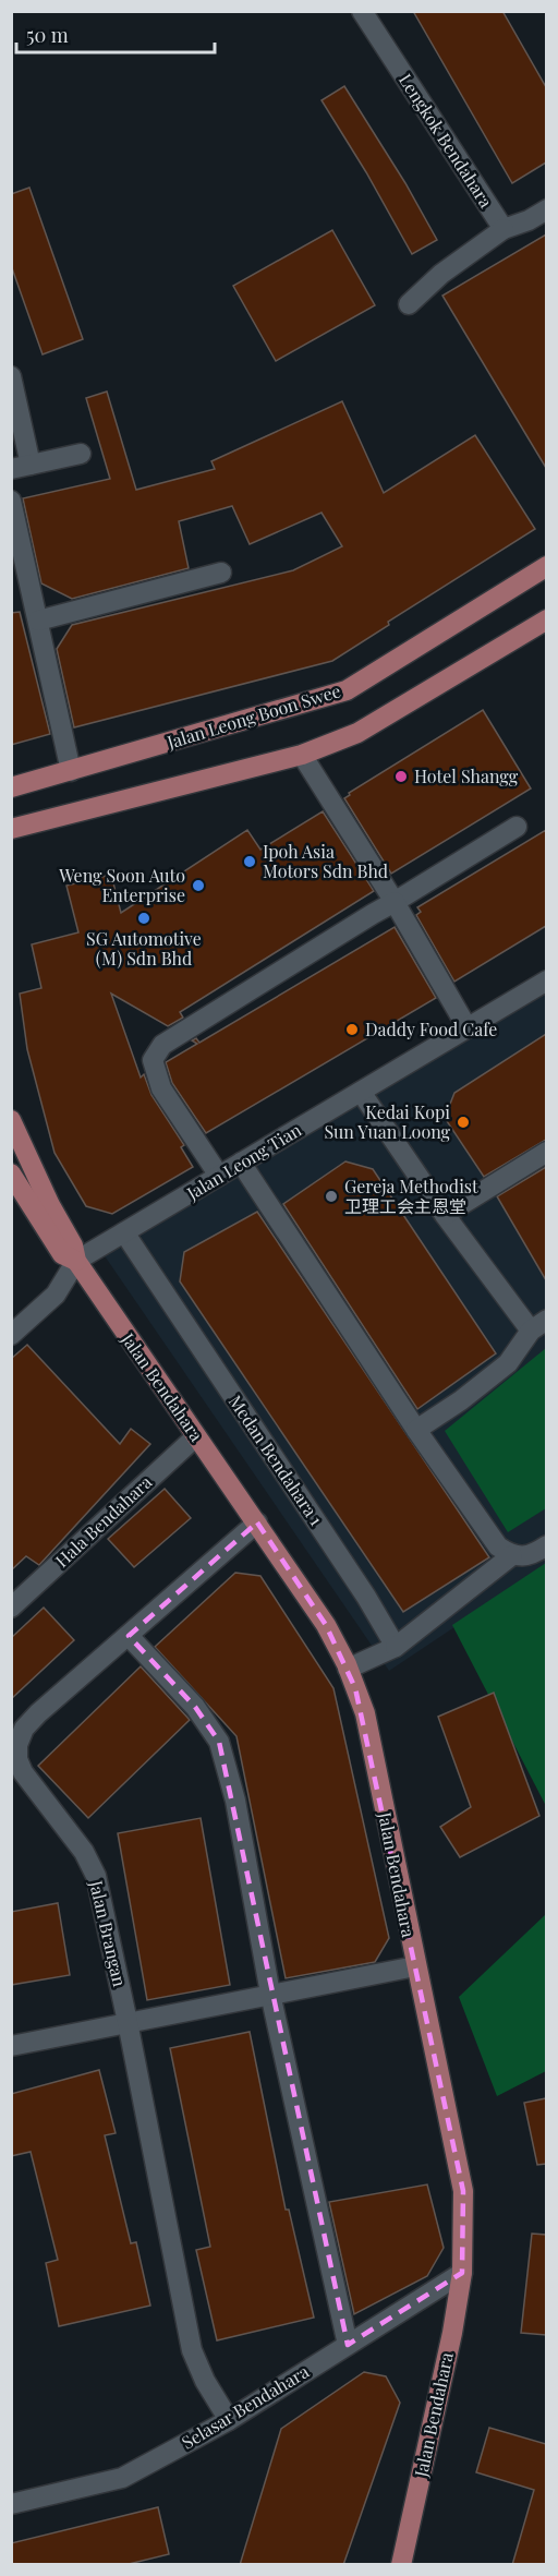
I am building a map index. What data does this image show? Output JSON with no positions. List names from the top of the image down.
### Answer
{
  "streets": {
    "main road": ["Jalan Leong Boon Swee", "Jalan Bendahara"],
    "street": [
      "Lengkok Bendahara",
      "Jalan Leong Tian",
      "Medan Bendahara 1",
      "Hala Bendahara",
      "Jalan Brangan",
      "Selasar Bendahara"
    ]
  },
  "crossings": [
    ["Jalan Leong Tian", "Jalan Bendahara"],
    ["Jalan Leong Tian", "Medan Bendahara 1"],
    ["Jalan Bendahara", "Hala Bendahara"],
    ["Jalan Bendahara", "Jalan Brangan"],
    ["Jalan Bendahara", "Selasar Bendahara"],
    ["Jalan Brangan", "Selasar Bendahara"]
  ],
  "places": [
    "Hotel Shangg",
    "Ipoh Asia Motors Sdn Bhd",
    "Weng Soon Auto Enterprise",
    "SG Automotive (M) Sdn Bhd",
    "Daddy Food Cafe",
    "Kedai Kopi Sun Yuan Loong",
    "Gereja Methodist 卫理工会主恩堂"
  ],
  "scale_bar": "50 m"
}
